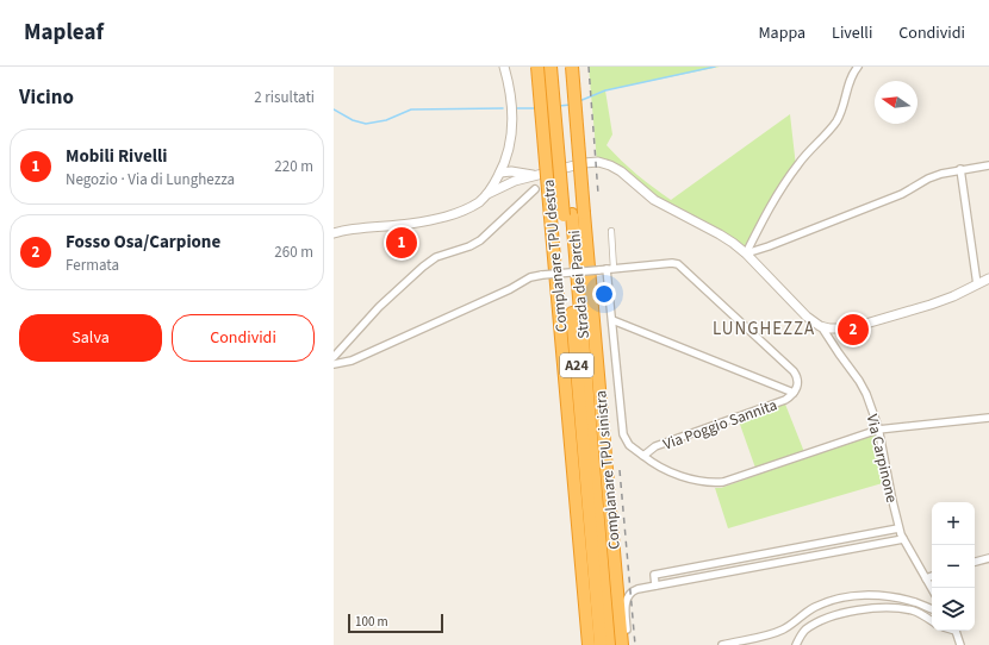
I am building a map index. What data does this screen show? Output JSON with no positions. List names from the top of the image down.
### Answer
{
  "streets": {
    "highway": [
      "Complanare TPU destra",
      "Strada dei Parchi",
      "A24",
      "Complanare TPU sinistra"
    ],
    "street": ["Via Poggio Sannita", "Via Carpinone"]
  },
  "crossings": [
    ["Complanare TPU destra", "Strada dei Parchi"],
    ["Complanare TPU destra", "Complanare TPU sinistra"],
    ["Strada dei Parchi", "Complanare TPU sinistra"],
    ["Via Poggio Sannita", "Via Carpinone"]
  ],
  "districts": ["LUNGHEZZA"],
  "scale_bar": "100 m",
  "north": "left",
  "page": {
    "header": "Mapleaf",
    "nav": ["Mappa", "Livelli", "Condividi"],
    "heading": ["Vicino", "2 risultati"],
    "list": [
      {
        "mark": "1",
        "name": "Mobili Rivelli",
        "note": "Negozio · Via di Lunghezza",
        "value": "220 m"
      },
      {
        "mark": "2",
        "name": "Fosso Osa/Carpione",
        "note": "Fermata",
        "value": "260 m"
      }
    ],
    "pins": ["1", "2"],
    "buttons": ["Salva", "Condividi"],
    "map_buttons": ["+", "−"],
    "scale": "100 m"
  }
}
